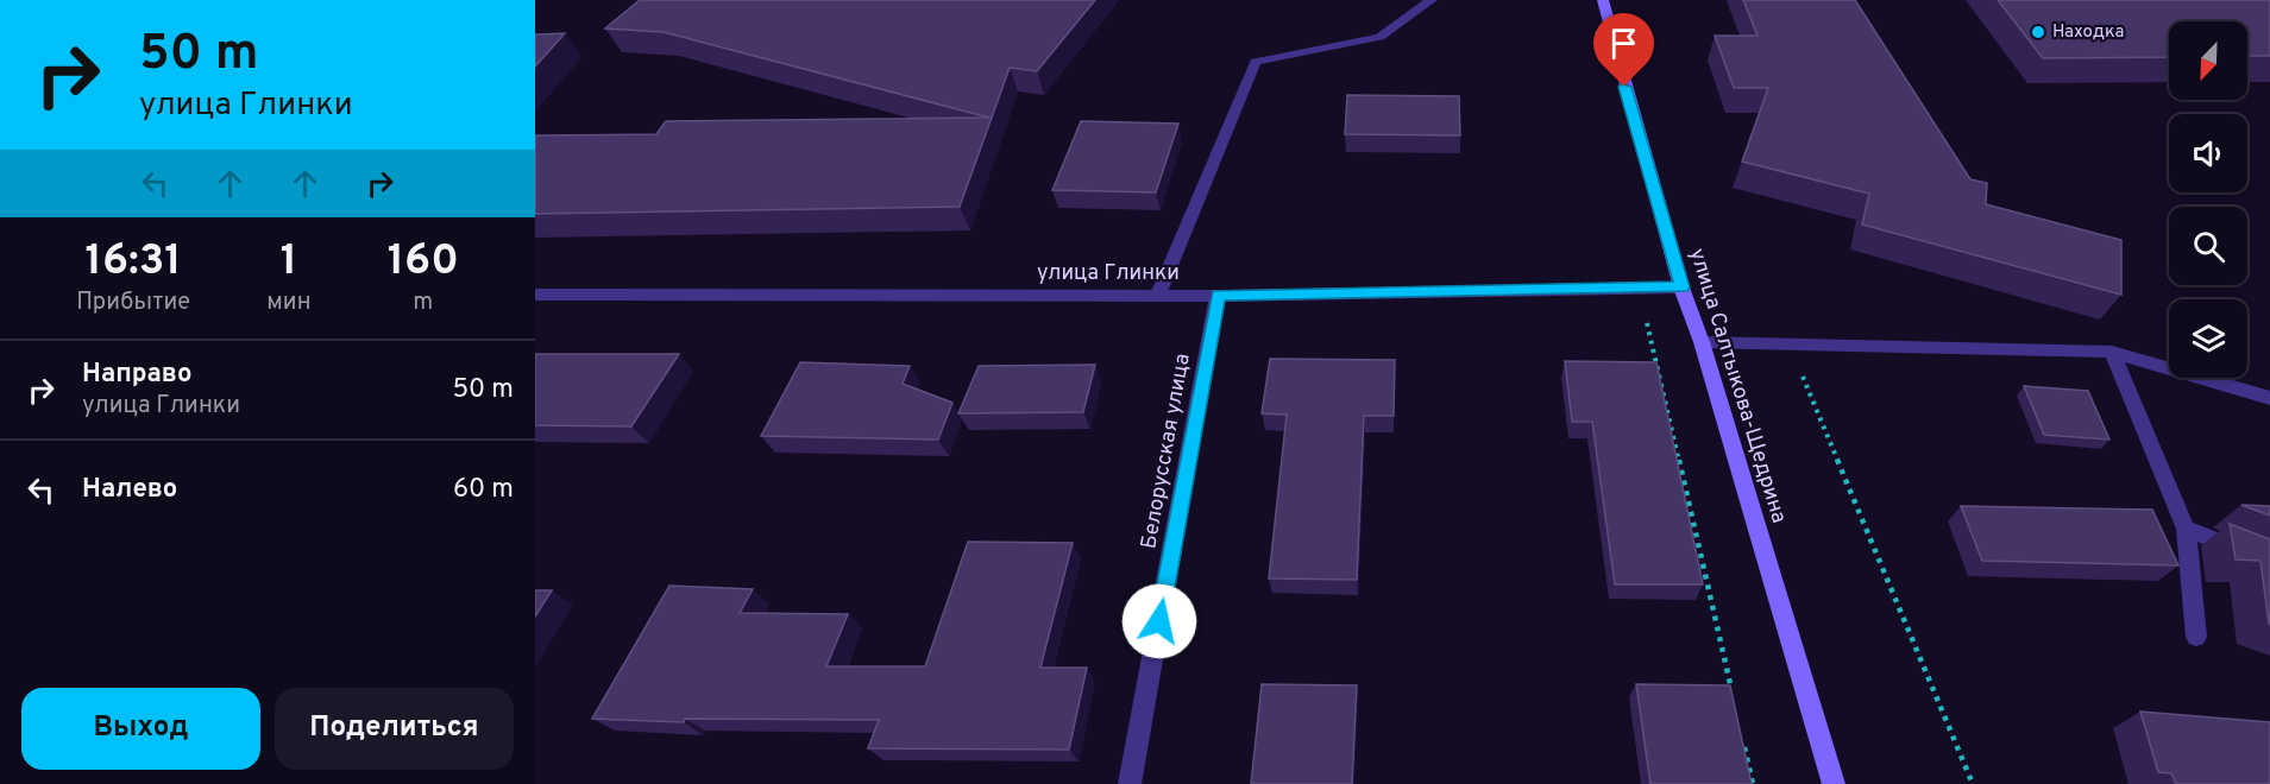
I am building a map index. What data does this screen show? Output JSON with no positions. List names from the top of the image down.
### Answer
{
  "streets": {
    "main road": ["улица Салтыкова-Щедрина"],
    "street": ["улица Глинки", "Белорусская улица"]
  },
  "crossings": [
    ["улица Глинки", "улица Салтыкова-Щедрина"],
    ["улица Глинки", "Белорусская улица"]
  ],
  "places": ["Находка"],
  "north": "bottom left",
  "page": {
    "turn": ["50 m", "улица Глинки"],
    "eta": [
      "16:31",
      "Прибытие",
      "1",
      "мин",
      "160",
      "m"
    ],
    "list": [
      {
        "name": "Направо",
        "note": "улица Глинки",
        "value": "50 m"
      },
      {
        "name": "Налево",
        "value": "60 m"
      }
    ],
    "buttons": ["Выход", "Поделиться"]
  }
}
